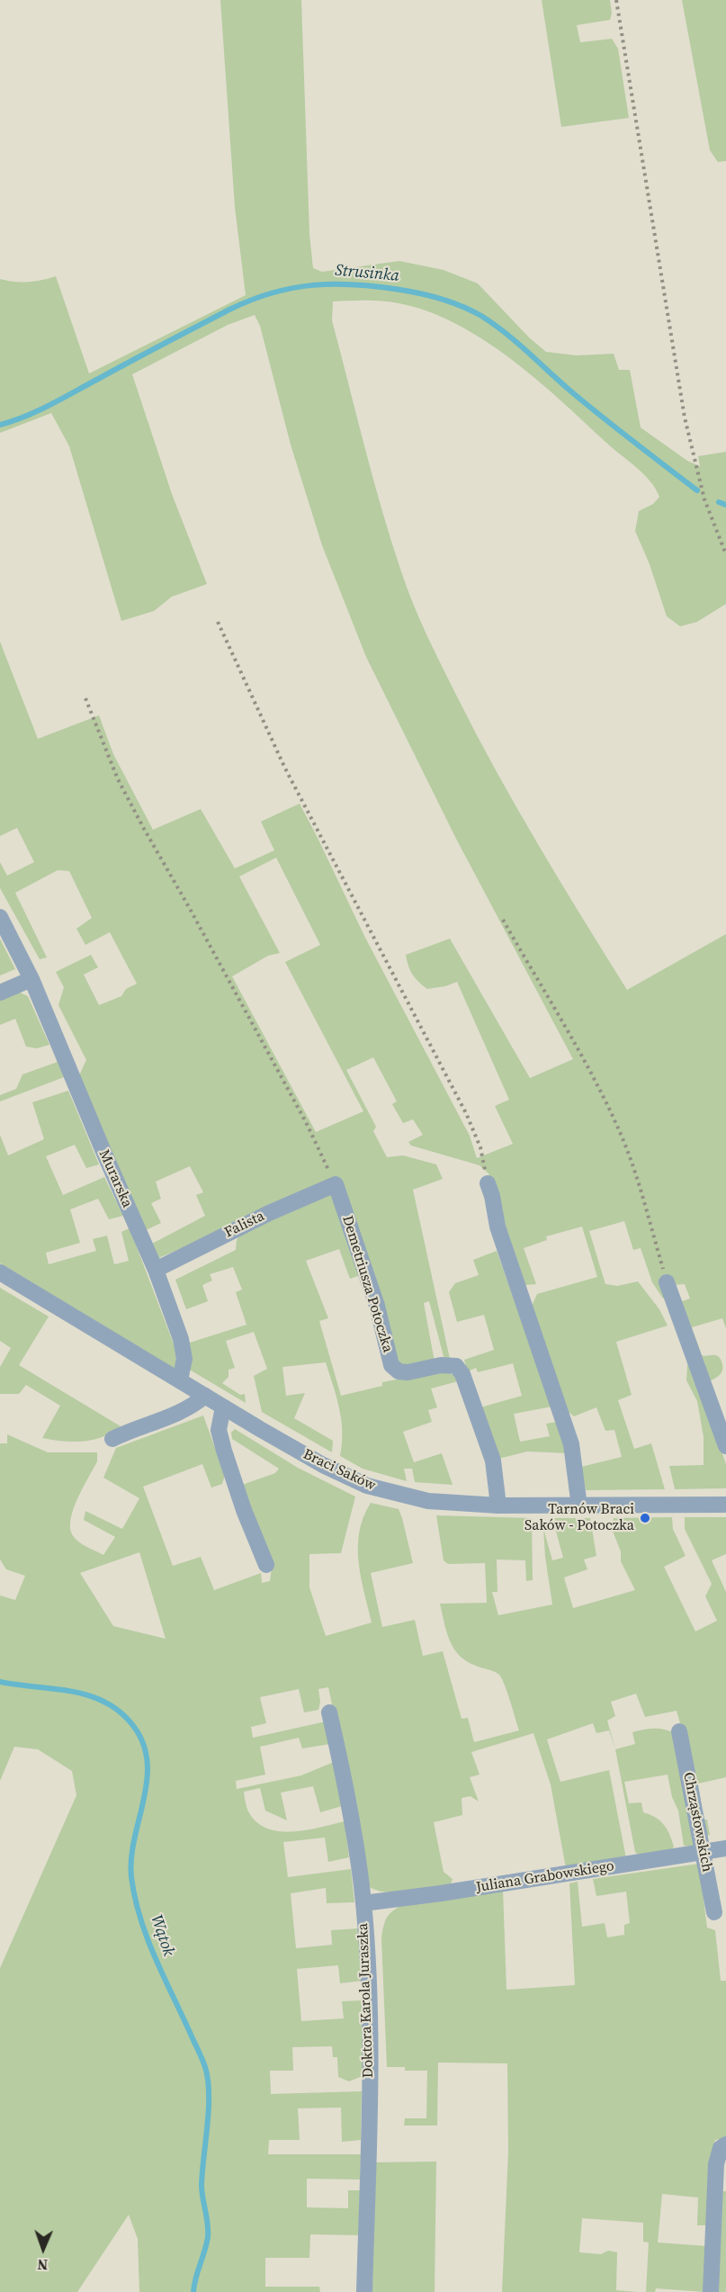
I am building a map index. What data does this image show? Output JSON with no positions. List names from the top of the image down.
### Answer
{
  "streets": {
    "street": [
      "Murarska",
      "Falista",
      "Demetriusza Potoczka",
      "Braci Saków",
      "Chrząstowskich",
      "Juliana Grabowskiego",
      "Doktora Karola Juraszka"
    ]
  },
  "crossings": [
    ["Murarska", "Falista"],
    ["Murarska", "Braci Saków"],
    ["Falista", "Demetriusza Potoczka"],
    ["Demetriusza Potoczka", "Braci Saków"],
    ["Chrząstowskich", "Juliana Grabowskiego"],
    ["Juliana Grabowskiego", "Doktora Karola Juraszka"]
  ],
  "water": ["Strusinka", "Wątok"],
  "places": ["Tarnów Braci Saków - Potoczka"],
  "north": "bottom"
}
